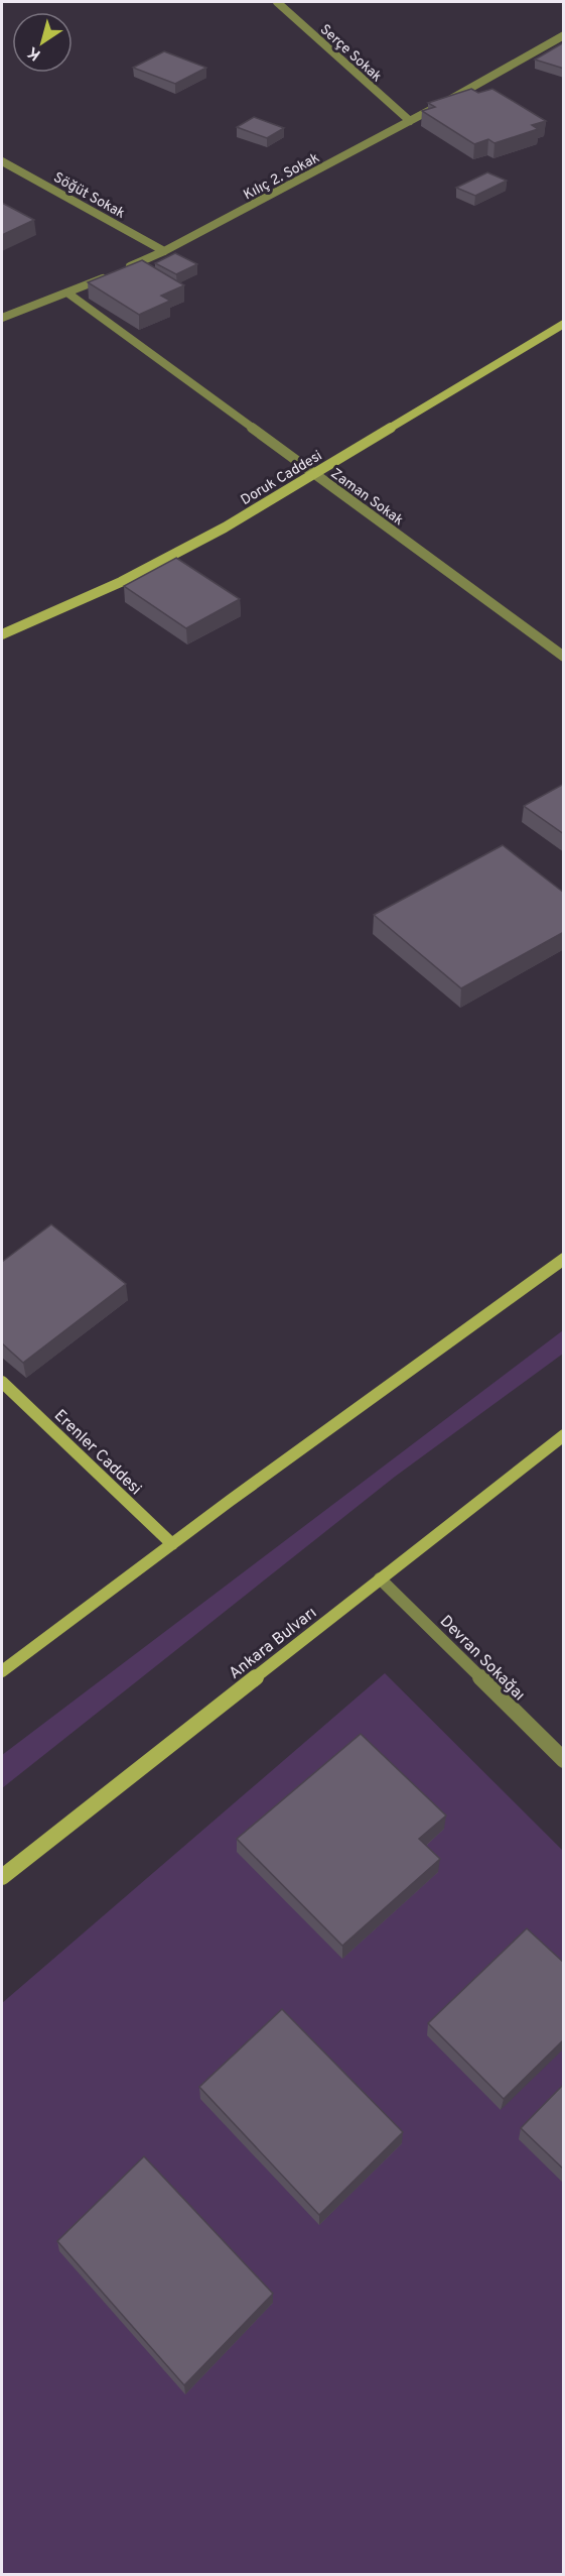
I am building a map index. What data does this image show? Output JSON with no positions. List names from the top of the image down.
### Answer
{
  "streets": {
    "main road": ["Doruk Caddesi", "Erenler Caddesi", "Ankara Bulvarı"],
    "street": [
      "Serçe Sokak",
      "Kılıç 2. Sokak",
      "Söğüt Sokak",
      "Zaman Sokak",
      "Devran Sokağaı"
    ]
  },
  "crossings": [
    ["Serçe Sokak", "Kılıç 2. Sokak"],
    ["Kılıç 2. Sokak", "Söğüt Sokak"],
    ["Doruk Caddesi", "Zaman Sokak"],
    ["Ankara Bulvarı", "Devran Sokağaı"]
  ],
  "north": "bottom left"
}
